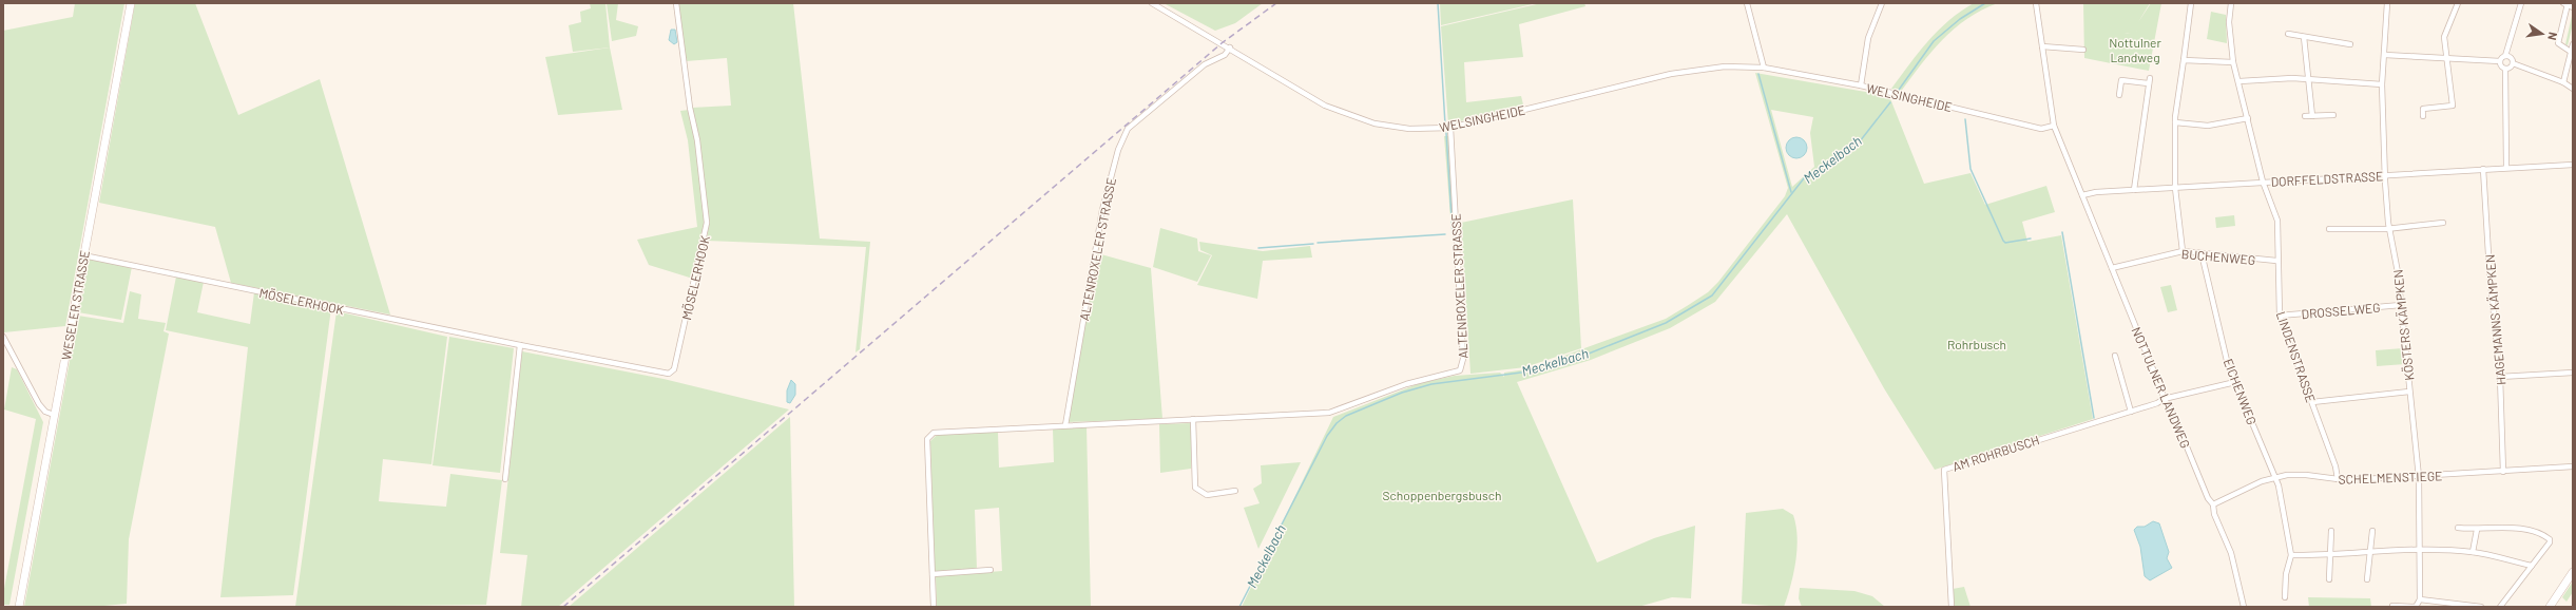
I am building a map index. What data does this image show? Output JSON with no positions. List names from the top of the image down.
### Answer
{
  "streets": {
    "main road": ["WESELER STRASSE"],
    "street": [
      "WELSINGHEIDE",
      "DORFFELDSTRASSE",
      "ALTENROXELER STRASSE",
      "BUCHENWEG",
      "MÖSELERHOOK",
      "DROSSELWEG",
      "HAGEMANNS KÄMPKEN",
      "KÖSTERS KÄMPKEN",
      "LINDENSTRASSE",
      "NOTTULNER LANDWEG",
      "EICHENWEG",
      "AM ROHRBUSCH",
      "SCHELMENSTIEGE"
    ]
  },
  "crossings": [
    ["WELSINGHEIDE", "ALTENROXELER STRASSE"],
    ["WELSINGHEIDE", "NOTTULNER LANDWEG"],
    ["DORFFELDSTRASSE", "HAGEMANNS KÄMPKEN"],
    ["DORFFELDSTRASSE", "KÖSTERS KÄMPKEN"],
    ["DORFFELDSTRASSE", "LINDENSTRASSE"],
    ["DORFFELDSTRASSE", "NOTTULNER LANDWEG"],
    ["BUCHENWEG", "LINDENSTRASSE"],
    ["BUCHENWEG", "NOTTULNER LANDWEG"],
    ["BUCHENWEG", "EICHENWEG"],
    ["MÖSELERHOOK", "WESELER STRASSE"],
    ["DROSSELWEG", "KÖSTERS KÄMPKEN"],
    ["DROSSELWEG", "LINDENSTRASSE"],
    ["HAGEMANNS KÄMPKEN", "SCHELMENSTIEGE"],
    ["KÖSTERS KÄMPKEN", "SCHELMENSTIEGE"],
    ["LINDENSTRASSE", "SCHELMENSTIEGE"],
    ["NOTTULNER LANDWEG", "AM ROHRBUSCH"],
    ["NOTTULNER LANDWEG", "SCHELMENSTIEGE"],
    ["EICHENWEG", "AM ROHRBUSCH"],
    ["EICHENWEG", "SCHELMENSTIEGE"]
  ],
  "water": ["Meckelbach"],
  "parks": ["Nottulner Landweg", "Rohrbusch", "Schoppenbergsbusch"],
  "north": "right"
}
